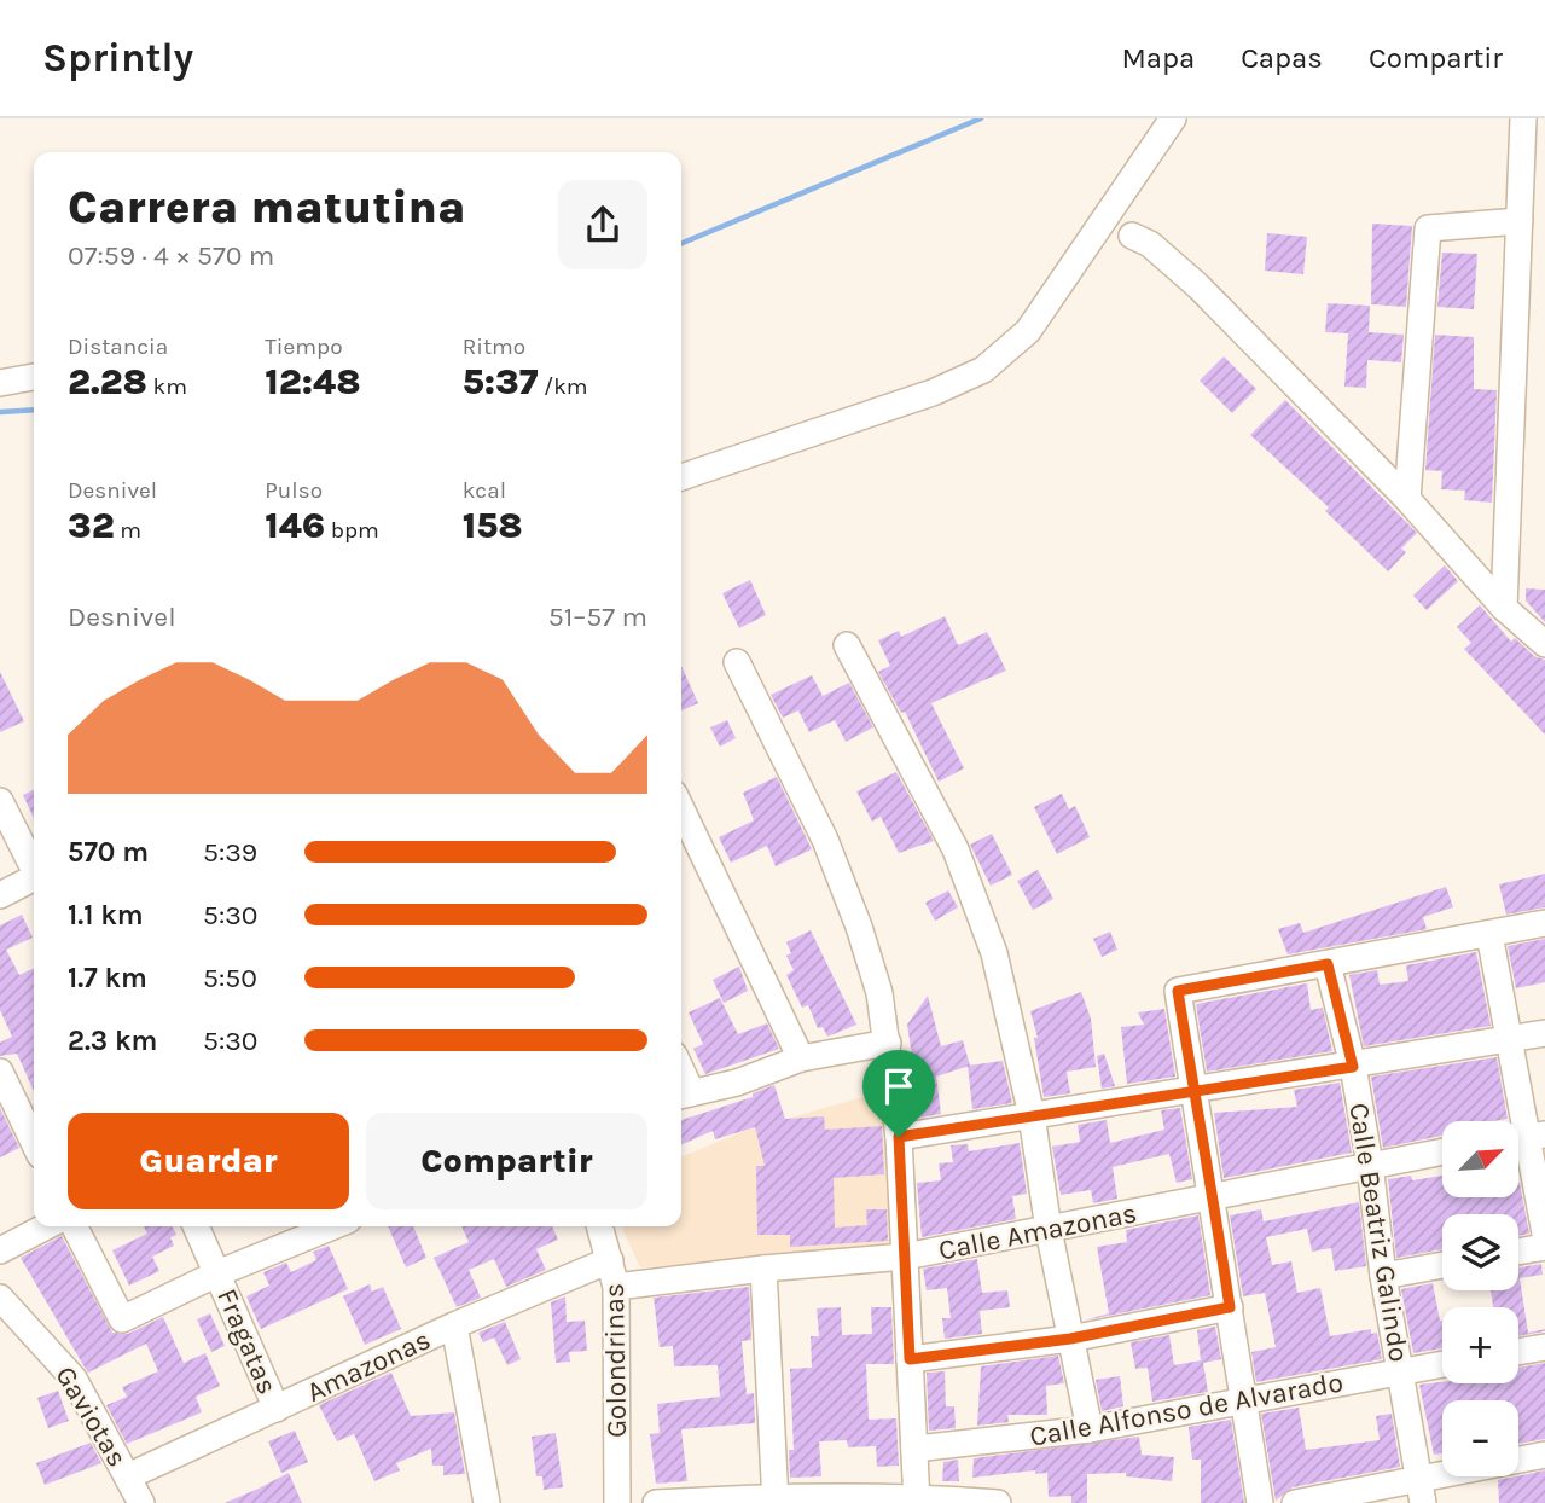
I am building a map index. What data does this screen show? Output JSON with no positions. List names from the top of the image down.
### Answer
{
  "streets": {
    "street": [
      "Calle Amazonas",
      "Calle Beatriz Galindo",
      "Fragatas",
      "Golondrinas",
      "Amazonas",
      "Calle Alfonso de Alvarado",
      "Gaviotas"
    ]
  },
  "crossings": [
    ["Calle Amazonas", "Calle Beatriz Galindo"],
    ["Calle Amazonas", "Golondrinas"],
    ["Calle Beatriz Galindo", "Calle Alfonso de Alvarado"],
    ["Fragatas", "Amazonas"],
    ["Golondrinas", "Amazonas"],
    ["Amazonas", "Gaviotas"]
  ],
  "north": "top right",
  "page": {
    "header": "Sprintly",
    "nav": ["Mapa", "Capas", "Compartir"],
    "heading": ["Carrera matutina", "07:59 · 4 × 570 m"],
    "stats": [
      ["Distancia", "2.28 km"],
      ["Tiempo", "12:48"],
      ["Ritmo", "5:37 /km"],
      ["Desnivel", "32 m"],
      ["Pulso", "146 bpm"],
      ["kcal", "158"]
    ],
    "chart": ["Desnivel", "51–57 m"],
    "list": [
      {
        "name": "570 m",
        "note": "5:39"
      },
      {
        "name": "1.1 km",
        "note": "5:30"
      },
      {
        "name": "1.7 km",
        "note": "5:50"
      },
      {
        "name": "2.3 km",
        "note": "5:30"
      }
    ],
    "buttons": ["Guardar", "Compartir"],
    "map_buttons": ["+", "−"]
  }
}
